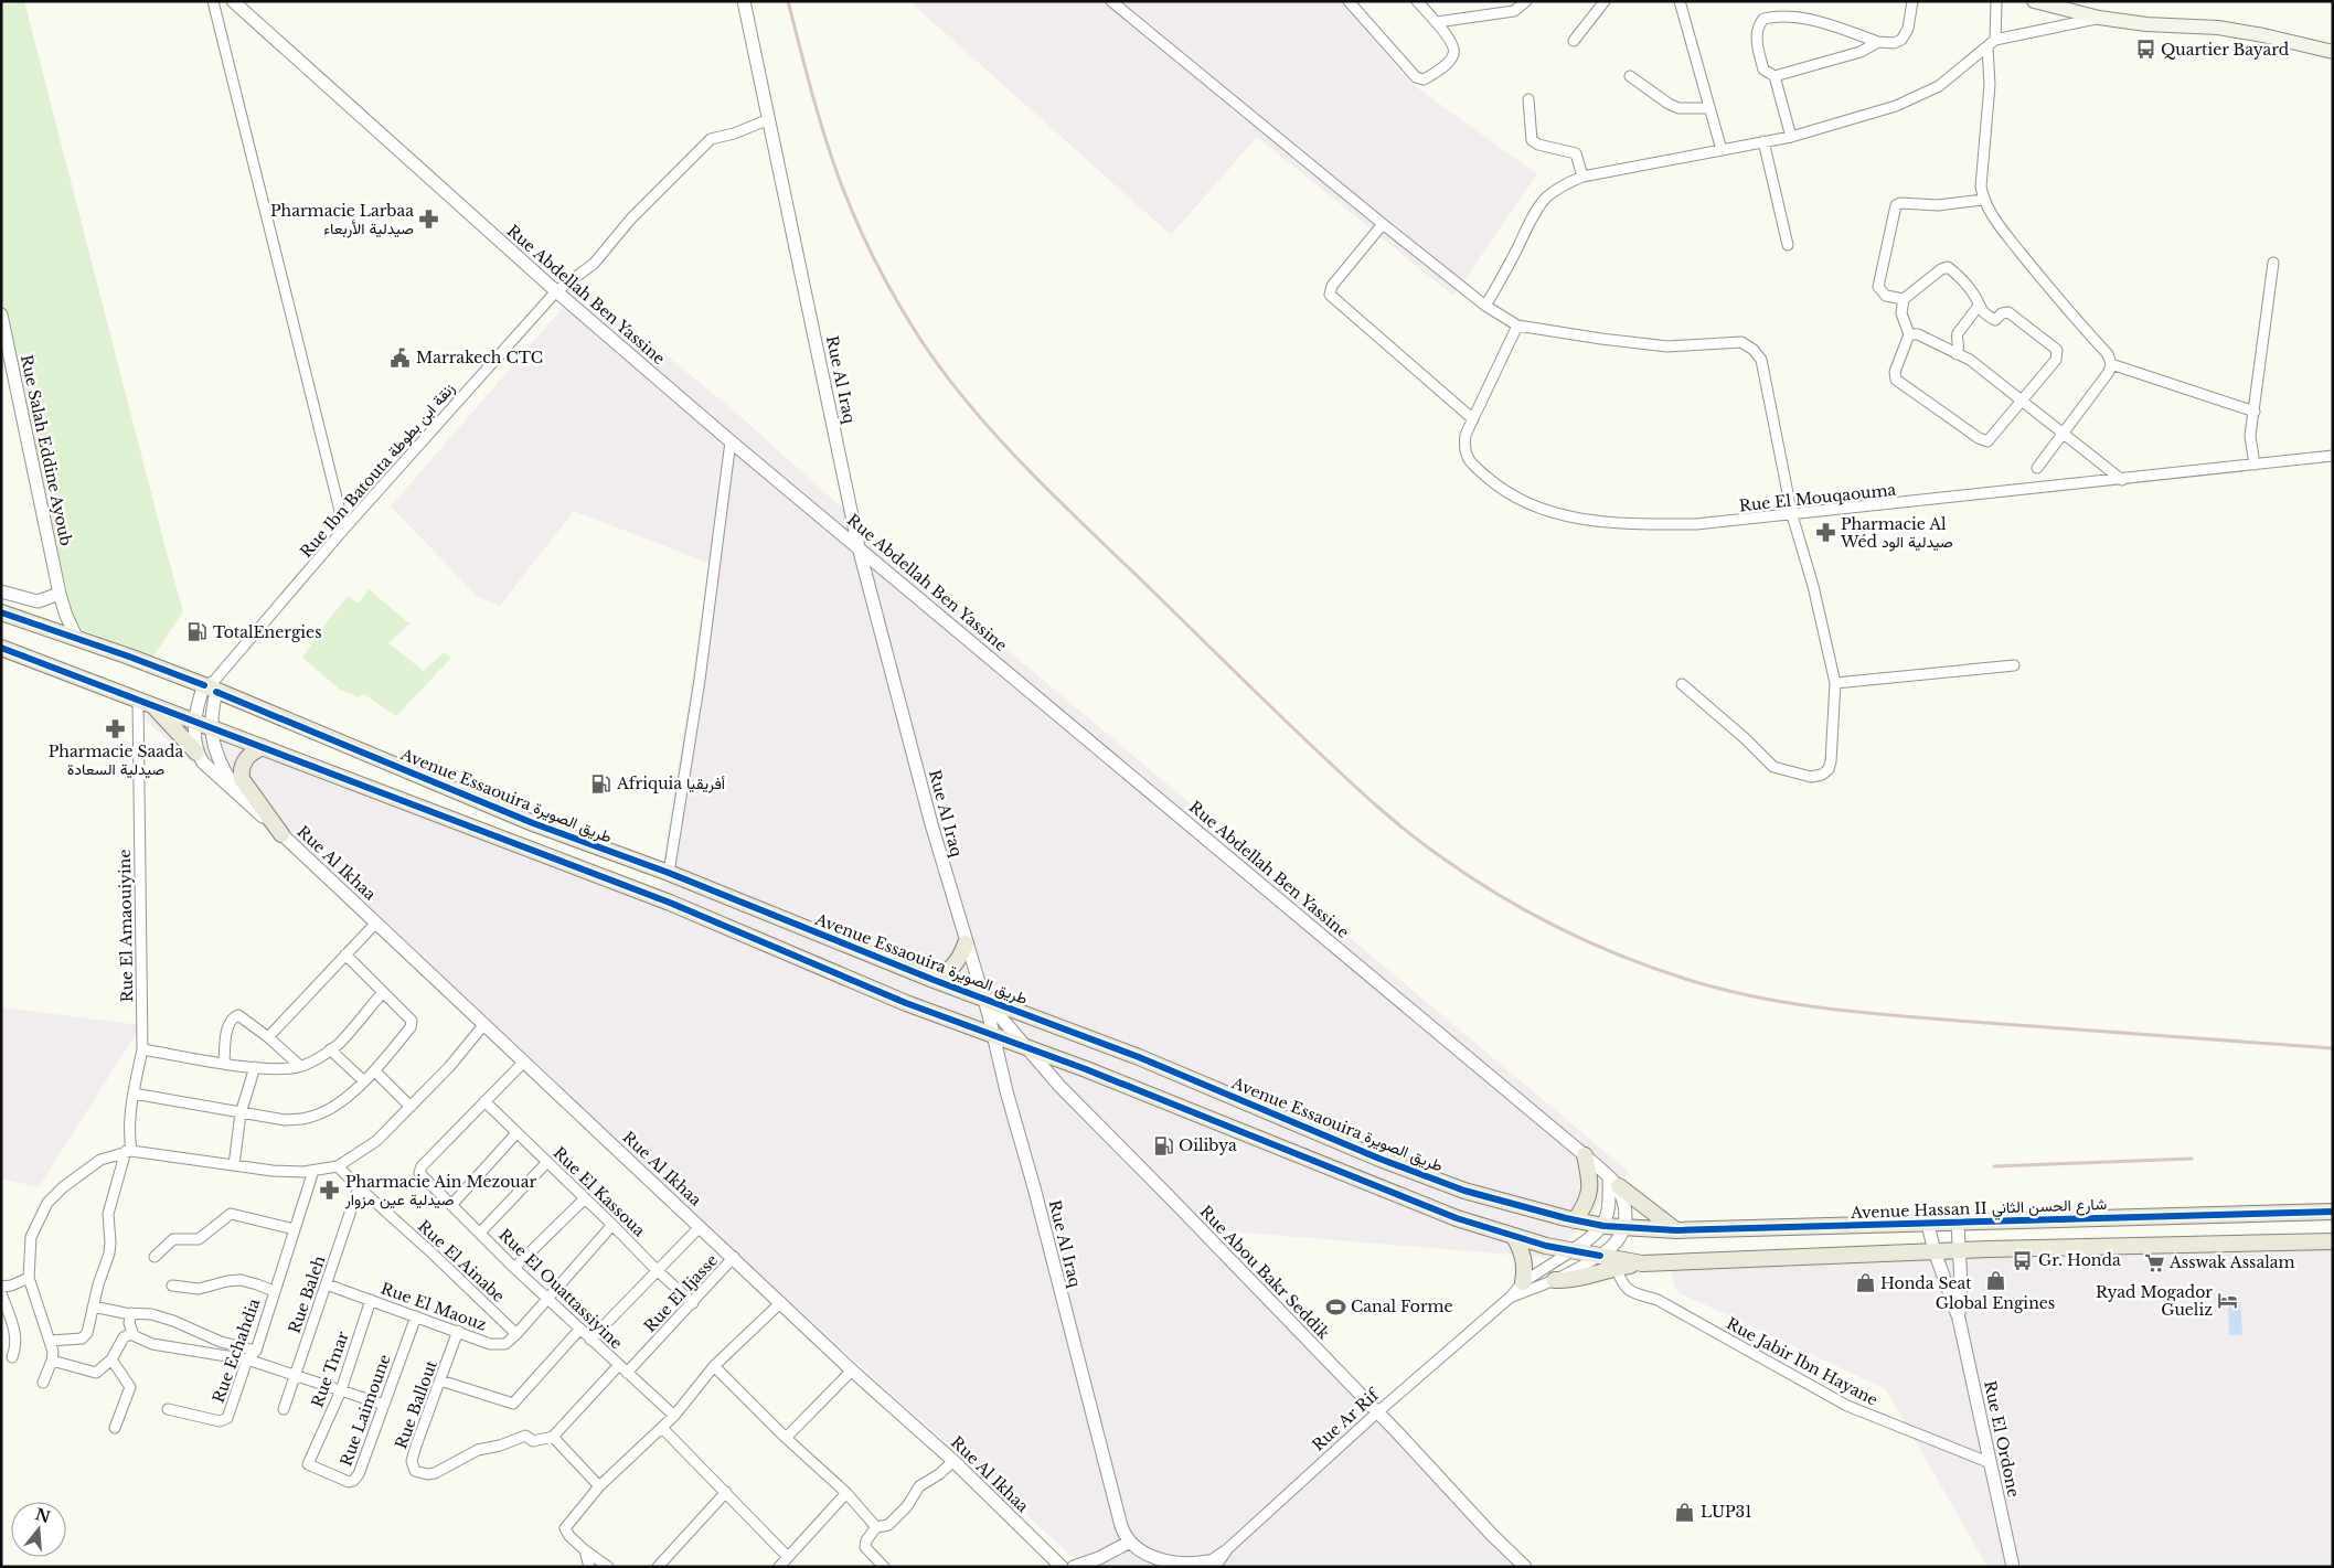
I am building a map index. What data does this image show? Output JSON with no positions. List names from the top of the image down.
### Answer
{
  "streets": {
    "main road": ["Avenue Essaouira طريق الصويرة", "Avenue Hassan II شارع الحسن الثاني"],
    "street": [
      "Rue Abdellah Ben Yassine",
      "Rue Al Iraq",
      "Rue Salah Eddine Ayoub",
      "Rue Ibn Batouta زنقة ابن بطوطة",
      "Rue El Mouqaouma",
      "Rue Al Ikhaa",
      "Rue El Amaouiyine",
      "Rue El Kassoua",
      "Rue El Ainabe",
      "Rue Abou Bakr Seddik",
      "Rue El Ouattassiyine",
      "Rue El Ijasse",
      "Rue Baleh",
      "Rue El Maouz",
      "Rue Echahdia",
      "Rue Jabir Ibn Hayane",
      "Rue Tmar",
      "Rue Ballout",
      "Rue Laimoune",
      "Rue Ar Rif",
      "Rue El Ordone"
    ]
  },
  "crossings": [
    ["Rue Abdellah Ben Yassine", "Rue Al Iraq"],
    ["Rue Abdellah Ben Yassine", "Rue Ibn Batouta زنقة ابن بطوطة"],
    ["Rue Al Iraq", "Rue Ibn Batouta زنقة ابن بطوطة"],
    ["Rue Al Iraq", "Avenue Essaouira طريق الصويرة"],
    ["Rue Al Iraq", "Rue Abou Bakr Seddik"],
    ["Rue Salah Eddine Ayoub", "Avenue Essaouira طريق الصويرة"],
    ["Rue Ibn Batouta زنقة ابن بطوطة", "Avenue Essaouira طريق الصويرة"],
    ["Rue Ibn Batouta زنقة ابن بطوطة", "Rue Al Ikhaa"],
    ["Avenue Essaouira طريق الصويرة", "Rue Al Ikhaa"],
    ["Avenue Essaouira طريق الصويرة", "Avenue Hassan II شارع الحسن الثاني"],
    ["Avenue Essaouira طريق الصويرة", "Rue Abou Bakr Seddik"],
    ["Avenue Essaouira طريق الصويرة", "Rue Ar Rif"],
    ["Rue Al Ikhaa", "Rue El Ouattassiyine"],
    ["Rue Al Ikhaa", "Rue El Ijasse"],
    ["Rue El Kassoua", "Rue El Ouattassiyine"],
    ["Rue El Kassoua", "Rue El Ijasse"],
    ["Rue El Kassoua", "Rue El Maouz"],
    ["Avenue Hassan II شارع الحسن الثاني", "Rue Ar Rif"],
    ["Avenue Hassan II شارع الحسن الثاني", "Rue El Ordone"],
    ["Rue El Ainabe", "Rue Baleh"],
    ["Rue El Ainabe", "Rue El Maouz"],
    ["Rue Abou Bakr Seddik", "Rue Ar Rif"],
    ["Rue El Ouattassiyine", "Rue El Ijasse"],
    ["Rue El Ouattassiyine", "Rue El Maouz"],
    ["Rue Baleh", "Rue El Maouz"],
    ["Rue El Maouz", "Rue Tmar"],
    ["Rue El Maouz", "Rue Ballout"],
    ["Rue El Maouz", "Rue Laimoune"],
    ["Rue Jabir Ibn Hayane", "Rue El Ordone"],
    ["Rue Tmar", "Rue Laimoune"]
  ],
  "places": {
    "bus stop": ["Quartier Bayard", "Gr. Honda"],
    "pharmacy": [
      "Pharmacie Larbaa صيدلية الأربعاء",
      "Pharmacie Al Wéd صيدلية الود",
      "Pharmacie Saada صيدلية السعادة",
      "Pharmacie Ain Mezouar صيدلية عين مزوار"
    ],
    "public building": ["Marrakech CTC"],
    "fuel station": ["TotalEnergies", "Afriquia أفريقيا", "Oilibya"],
    "supermarket": ["Asswak Assalam"],
    "shop": ["Global Engines", "Honda Seat", "LUP31"],
    "hotel": ["Ryad Mogador Gueliz"],
    "sports": ["Canal Forme"]
  },
  "north": "top"
}
